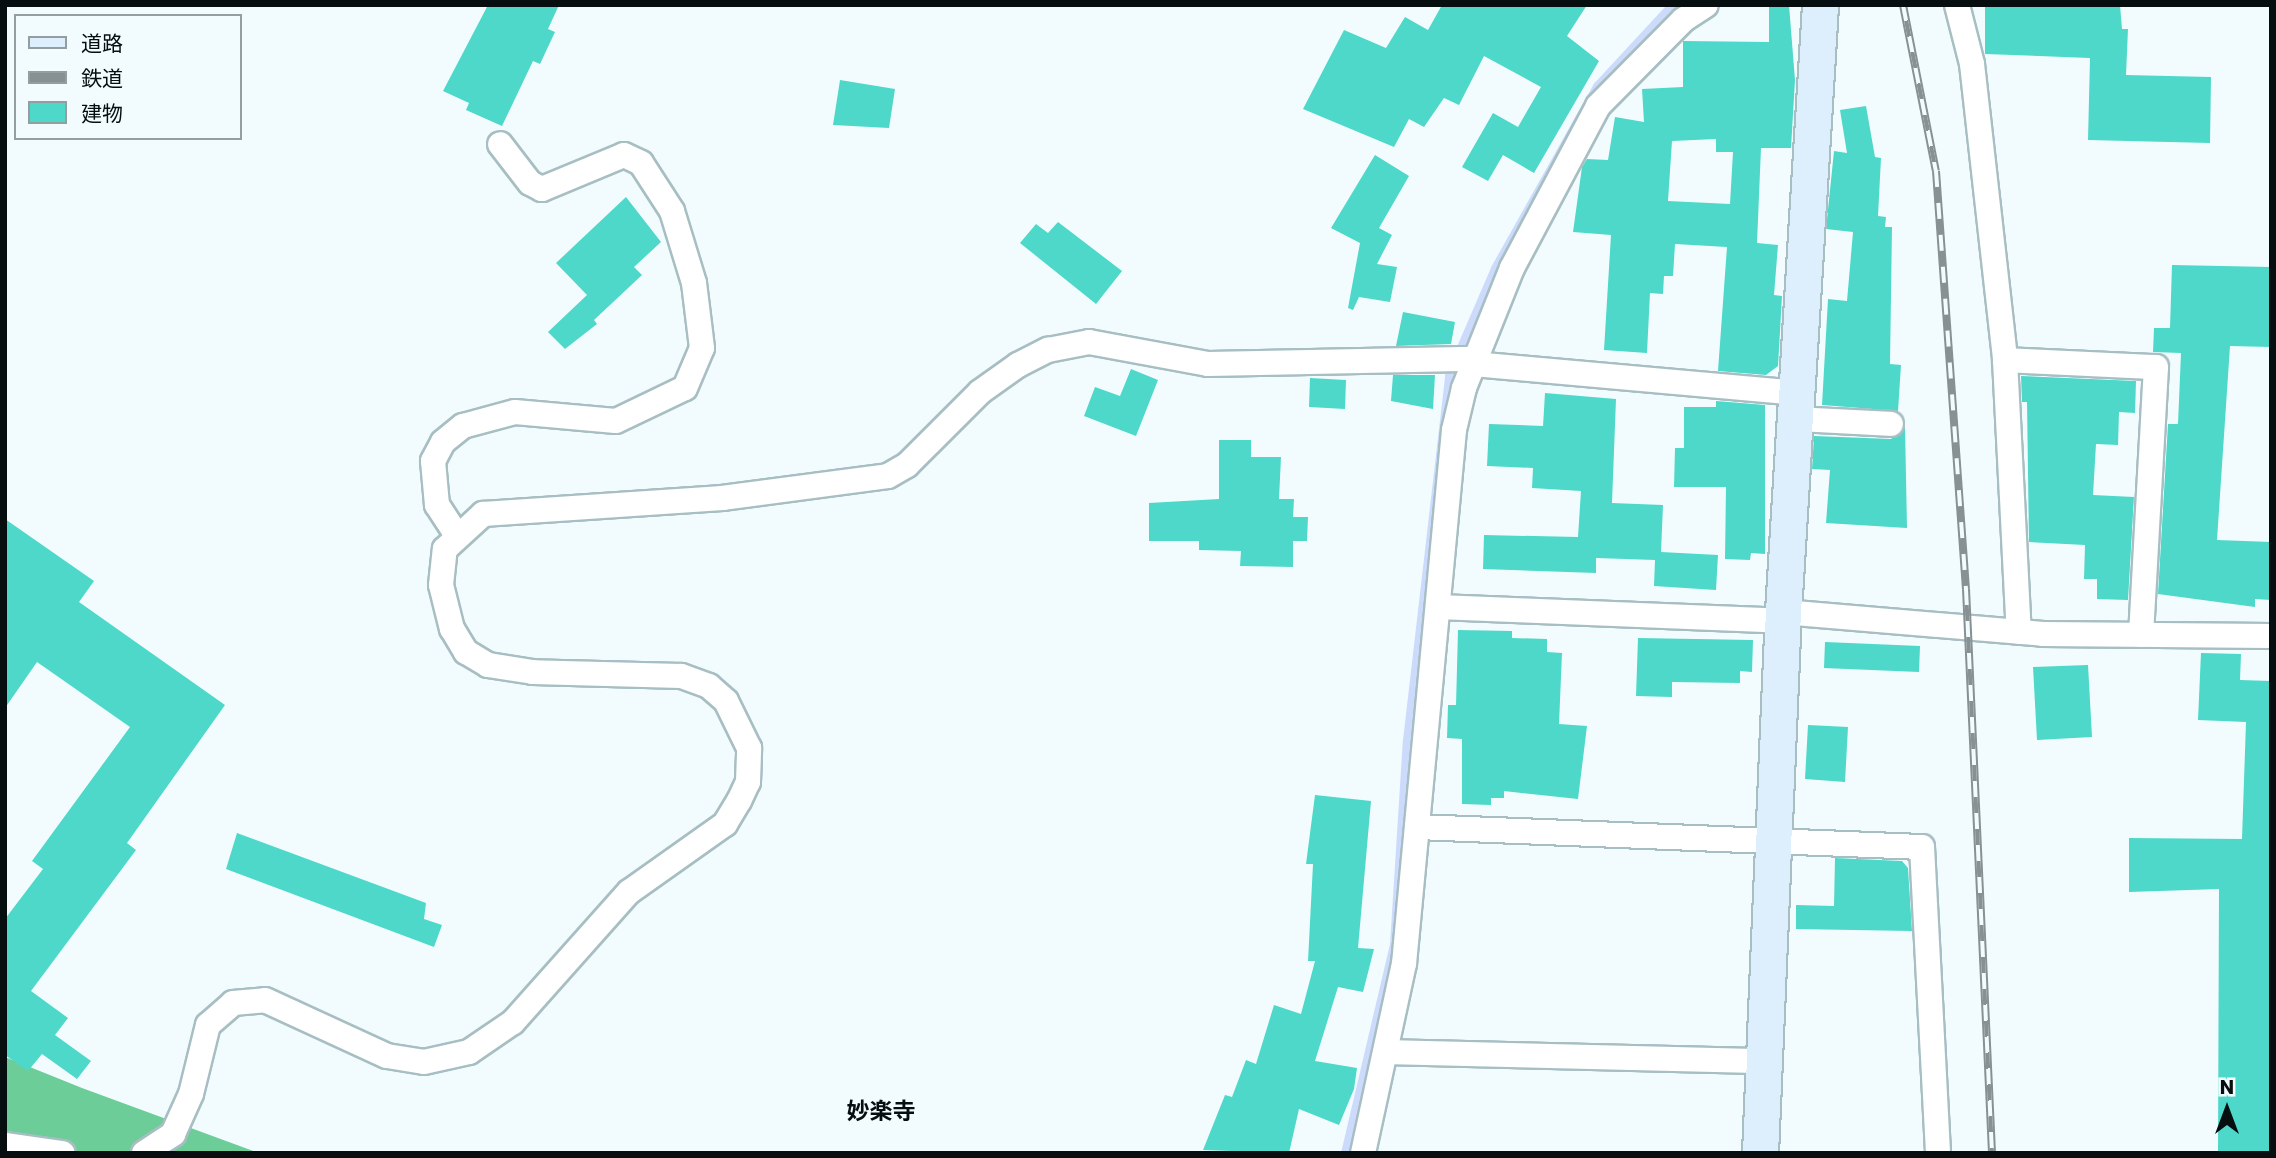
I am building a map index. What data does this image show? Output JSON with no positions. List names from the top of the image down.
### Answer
{
  "districts": ["妙楽寺"],
  "legend": ["道路", "鉄道", "建物"],
  "north": "top"
}
